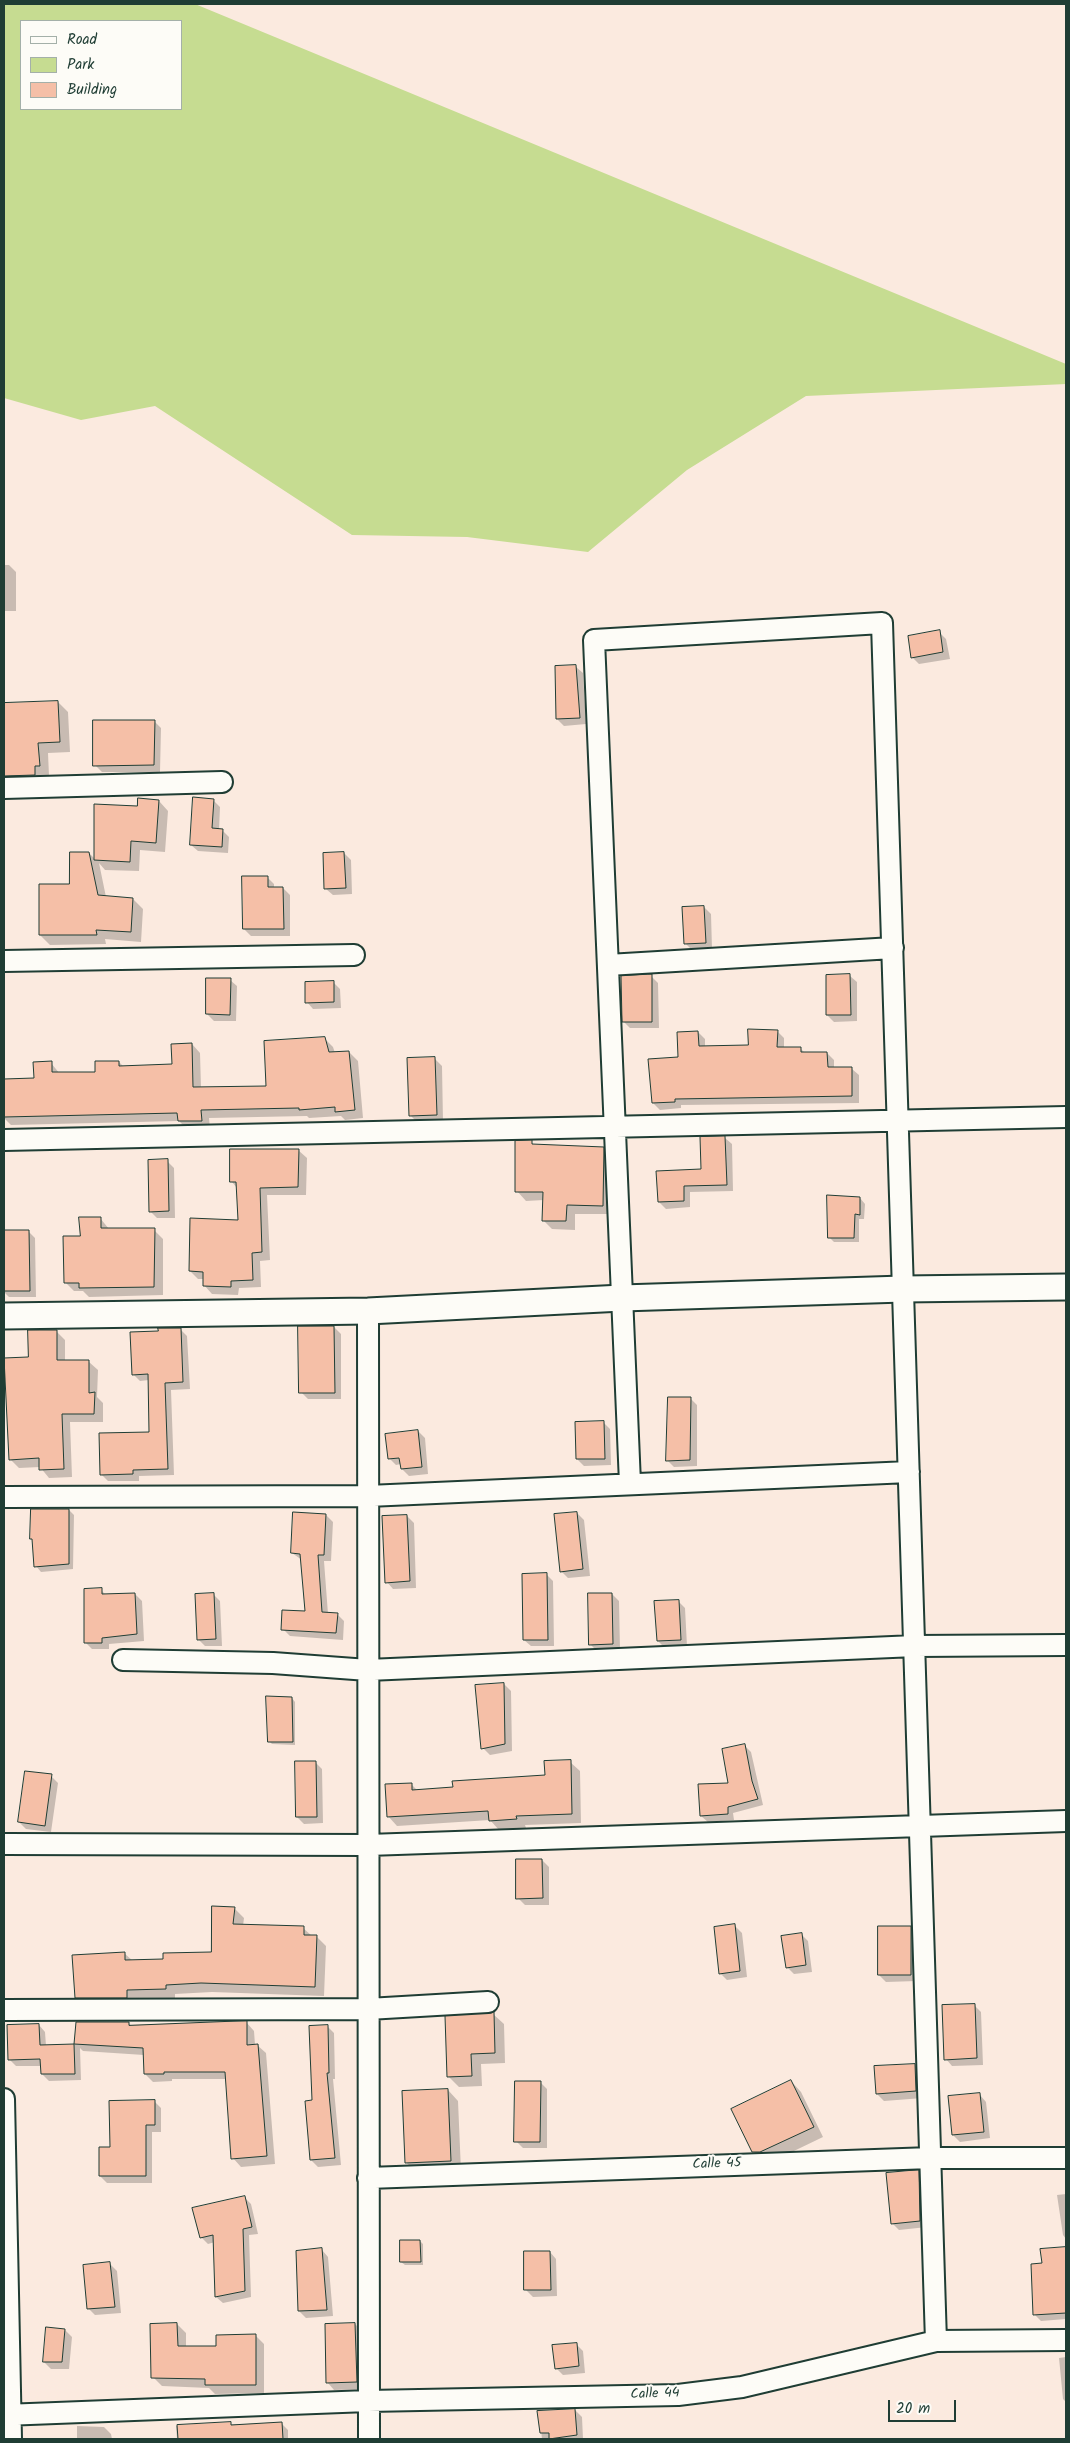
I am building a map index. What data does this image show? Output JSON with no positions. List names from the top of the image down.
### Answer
{
  "streets": {
    "street": ["Calle 45", "Calle 44"]
  },
  "legend": ["Road", "Park", "Building"],
  "scale_bar": "20 m"
}
